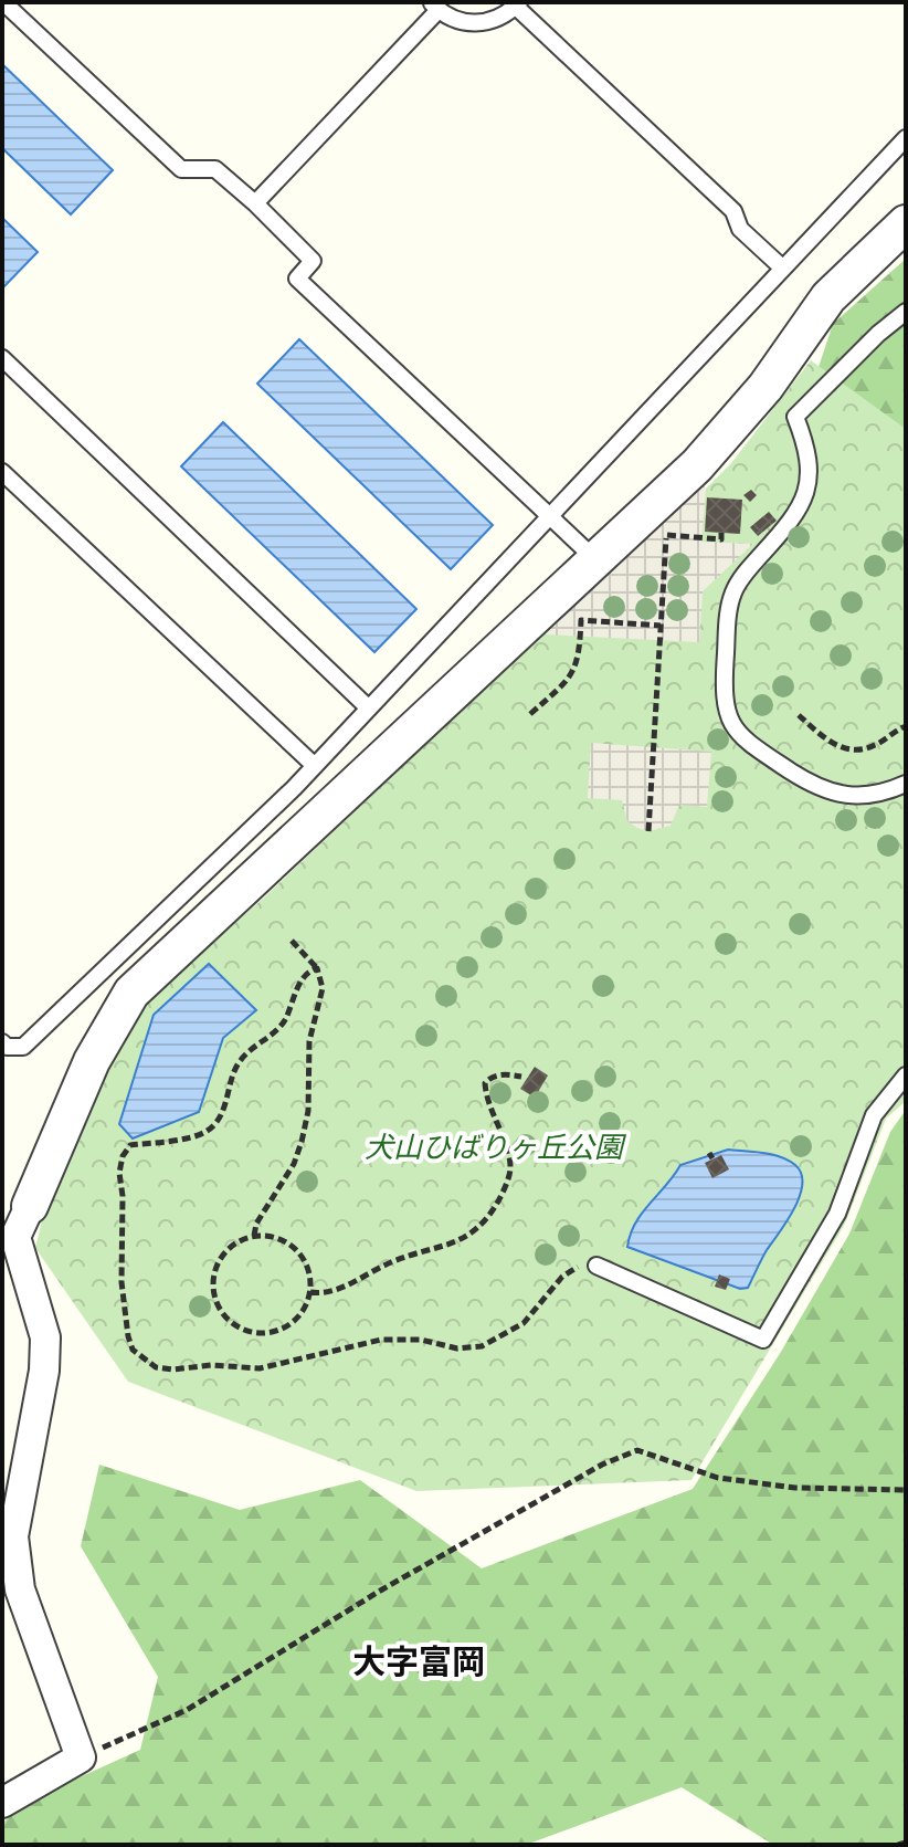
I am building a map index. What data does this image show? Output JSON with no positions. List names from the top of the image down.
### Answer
{
  "districts": ["大字富岡"],
  "parks": ["犬山ひばりヶ丘公園"]
}
